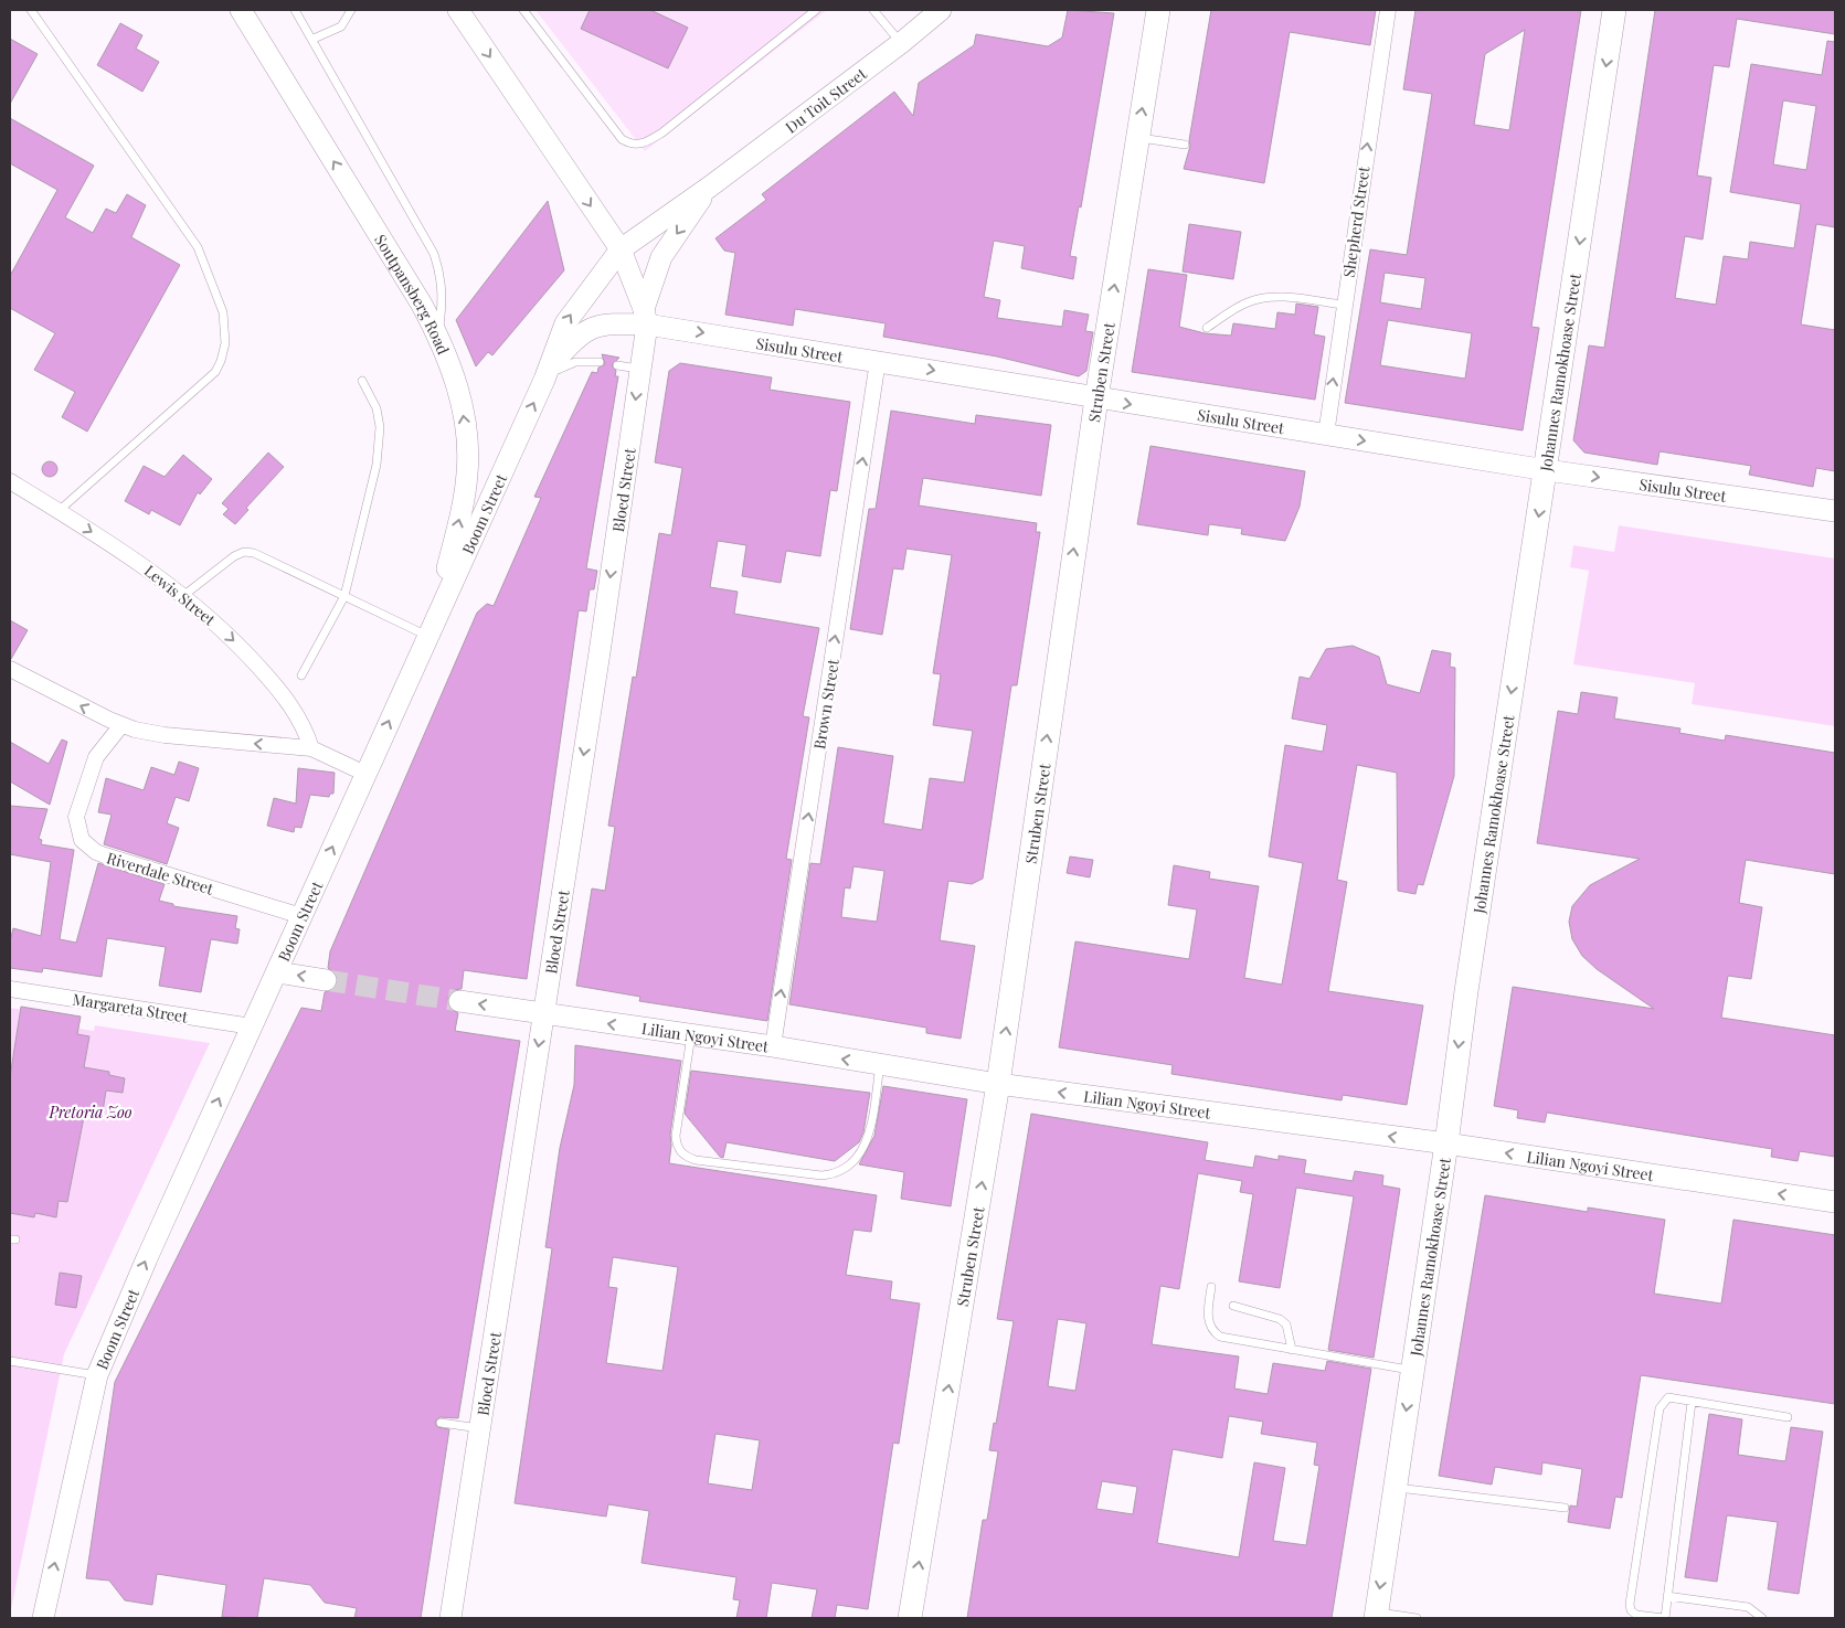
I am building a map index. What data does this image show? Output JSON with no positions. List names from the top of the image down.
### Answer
{
  "streets": {
    "main road": [
      "Du Toit Street",
      "Soutpansberg Road",
      "Sisulu Street",
      "Struben Street",
      "Johannes Ramokhoase Street",
      "Bloed Street",
      "Boom Street",
      "Lilian Ngoyi Street"
    ],
    "street": [
      "Shepherd Street",
      "Lewis Street",
      "Brown Street",
      "Riverdale Street",
      "Margareta Street"
    ]
  },
  "crossings": [
    ["Du Toit Street", "Sisulu Street"],
    ["Du Toit Street", "Bloed Street"],
    ["Du Toit Street", "Boom Street"],
    ["Shepherd Street", "Sisulu Street"],
    ["Soutpansberg Road", "Boom Street"],
    ["Sisulu Street", "Struben Street"],
    ["Sisulu Street", "Johannes Ramokhoase Street"],
    ["Sisulu Street", "Bloed Street"],
    ["Sisulu Street", "Boom Street"],
    ["Sisulu Street", "Brown Street"],
    ["Struben Street", "Lilian Ngoyi Street"],
    ["Johannes Ramokhoase Street", "Lilian Ngoyi Street"],
    ["Bloed Street", "Boom Street"],
    ["Bloed Street", "Lilian Ngoyi Street"],
    ["Boom Street", "Riverdale Street"],
    ["Boom Street", "Margareta Street"],
    ["Brown Street", "Lilian Ngoyi Street"]
  ],
  "one_way": [
    "Shepherd Street",
    "Soutpansberg Road",
    "Sisulu Street",
    "Struben Street",
    "Johannes Ramokhoase Street",
    "Bloed Street",
    "Boom Street",
    "Lewis Street",
    "Brown Street",
    "Lilian Ngoyi Street"
  ],
  "parks": ["Pretoria Zoo"]
}
